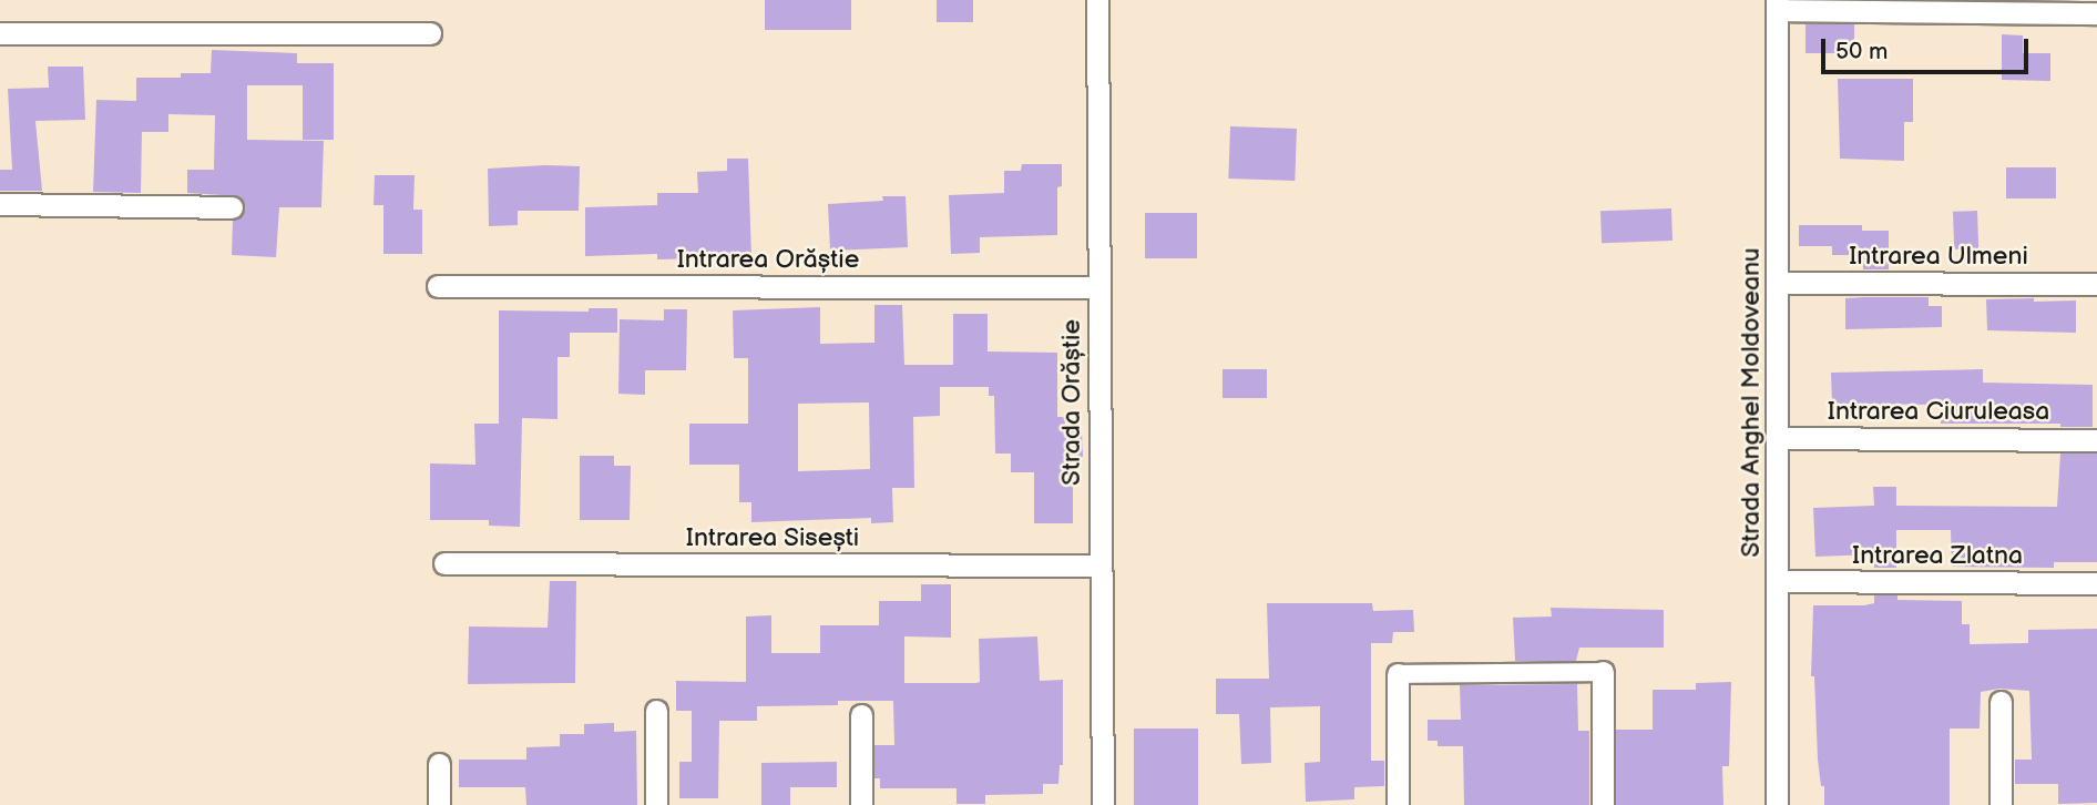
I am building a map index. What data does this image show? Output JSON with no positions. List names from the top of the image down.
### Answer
{
  "streets": {
    "street": [
      "Intrarea Ulmeni",
      "Intrarea Orăștie",
      "Strada Orăștie",
      "Strada Anghel Moldoveanu",
      "Intrarea Ciuruleasa",
      "Intrarea Sisești",
      "Intrarea Zlatna"
    ]
  },
  "crossings": [
    ["Intrarea Ulmeni", "Strada Anghel Moldoveanu"],
    ["Intrarea Orăștie", "Strada Orăștie"],
    ["Strada Orăștie", "Intrarea Sisești"],
    ["Strada Anghel Moldoveanu", "Intrarea Ciuruleasa"],
    ["Strada Anghel Moldoveanu", "Intrarea Zlatna"]
  ],
  "scale_bar": "50 m"
}
